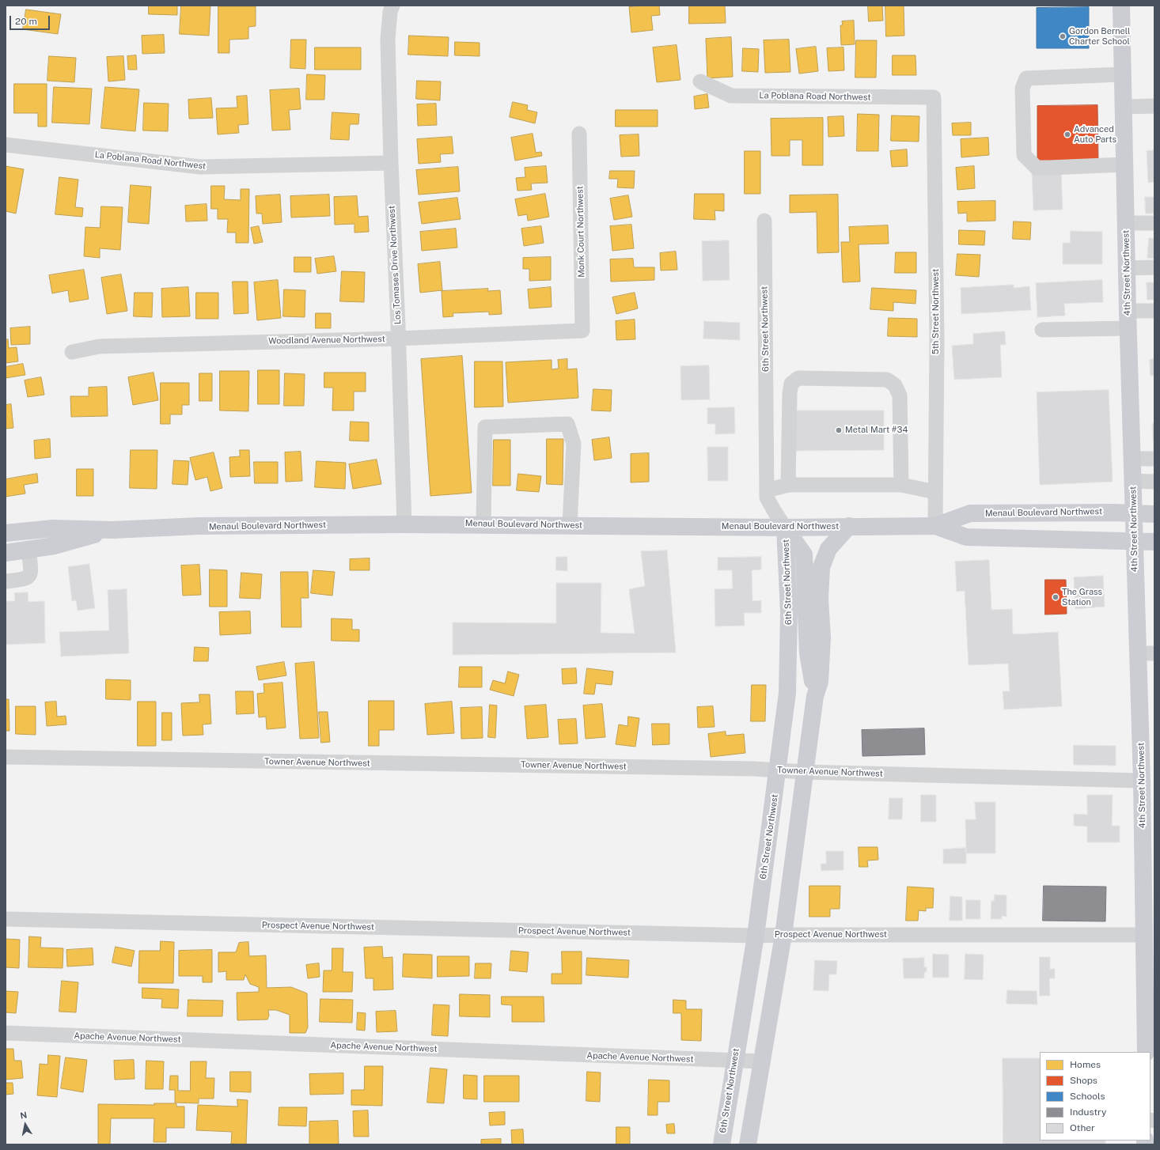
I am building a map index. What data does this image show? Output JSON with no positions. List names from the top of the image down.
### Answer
{
  "streets": {
    "main road": ["4th Street Northwest", "6th Street Northwest", "Menaul Boulevard Northwest"],
    "street": [
      "La Poblana Road Northwest",
      "Monk Court Northwest",
      "Los Tomases Drive Northwest",
      "5th Street Northwest",
      "Woodland Avenue Northwest",
      "Towner Avenue Northwest",
      "Prospect Avenue Northwest",
      "Apache Avenue Northwest"
    ]
  },
  "crossings": [
    ["La Poblana Road Northwest", "Los Tomases Drive Northwest"],
    ["La Poblana Road Northwest", "5th Street Northwest"],
    ["Monk Court Northwest", "Woodland Avenue Northwest"],
    ["Los Tomases Drive Northwest", "Woodland Avenue Northwest"],
    ["Los Tomases Drive Northwest", "Menaul Boulevard Northwest"],
    ["4th Street Northwest", "Menaul Boulevard Northwest"],
    ["4th Street Northwest", "Towner Avenue Northwest"],
    ["4th Street Northwest", "Prospect Avenue Northwest"],
    ["5th Street Northwest", "Menaul Boulevard Northwest"],
    ["6th Street Northwest", "Menaul Boulevard Northwest"],
    ["6th Street Northwest", "Towner Avenue Northwest"],
    ["6th Street Northwest", "Prospect Avenue Northwest"],
    ["6th Street Northwest", "Apache Avenue Northwest"]
  ],
  "places": [
    "Gordon Bernell Charter School",
    "Advanced Auto Parts",
    "Metal Mart #34",
    "The Grass Station"
  ],
  "legend": [
    "Homes",
    "Shops",
    "Schools",
    "Industry",
    "Other"
  ],
  "scale_bar": "20 m",
  "north": "top"
}
